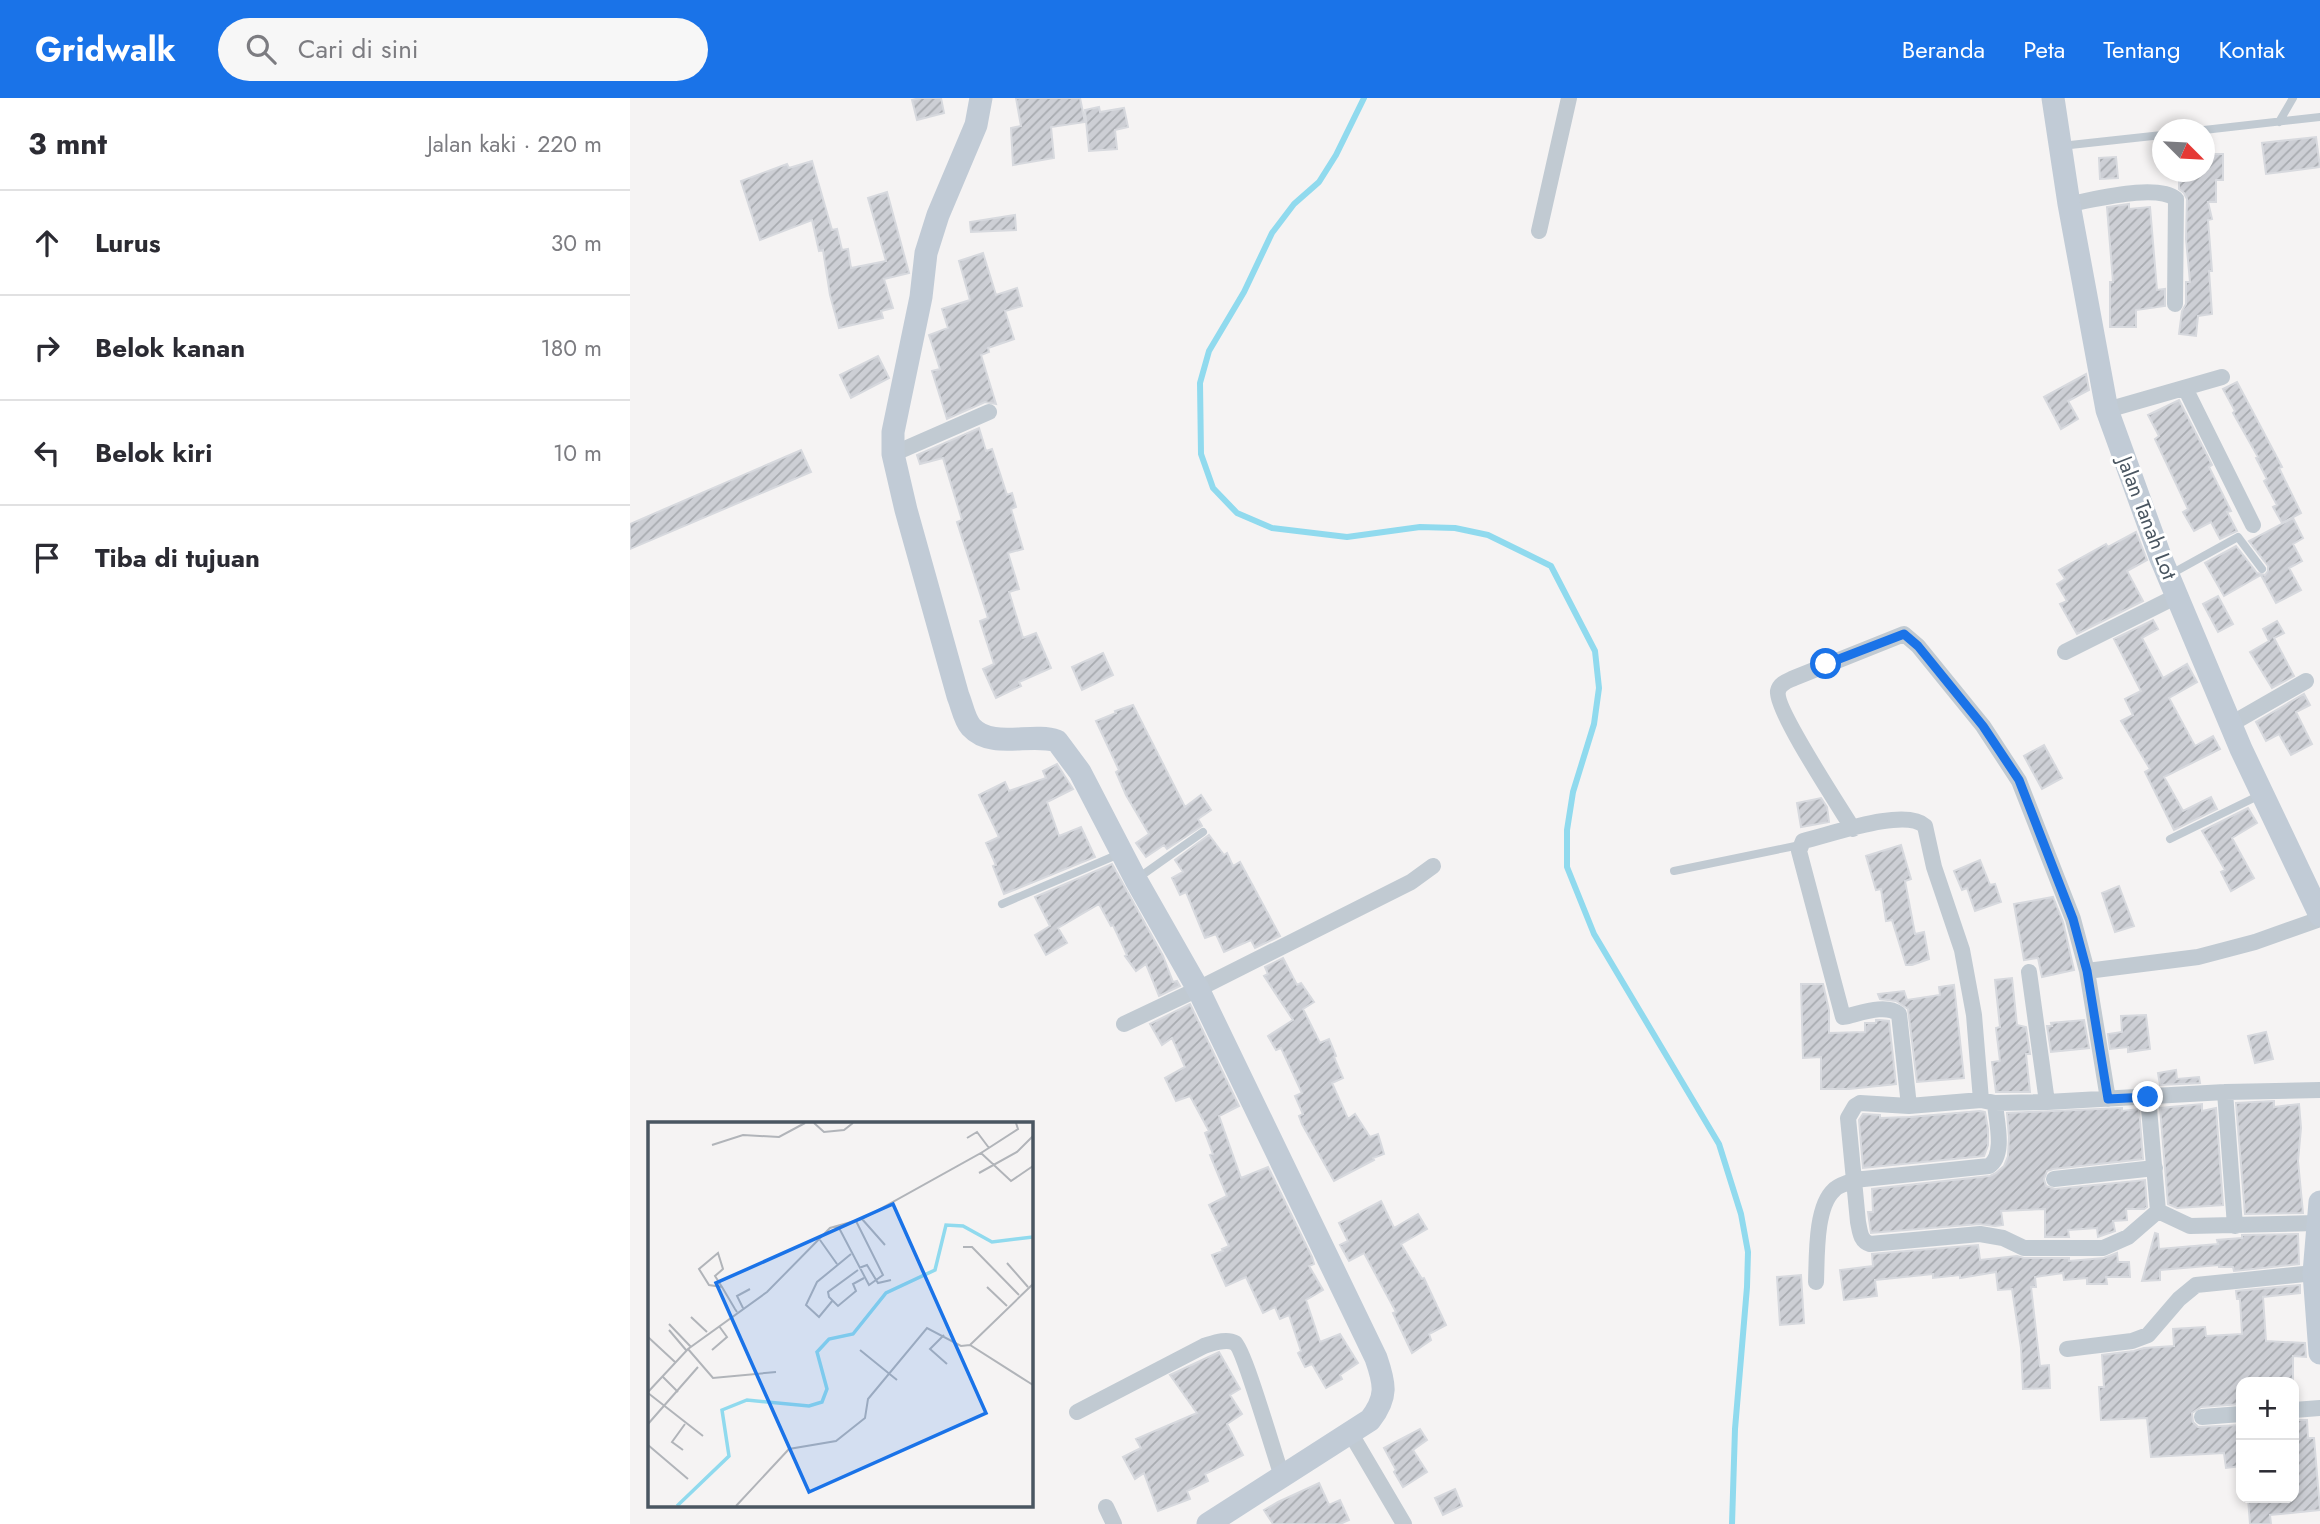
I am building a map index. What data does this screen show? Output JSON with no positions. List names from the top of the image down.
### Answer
{
  "streets": {
    "street": ["Jalan Tanah Lot"]
  },
  "north": "bottom right",
  "page": {
    "header": "Gridwalk",
    "search": "Cari di sini",
    "nav": [
      "Beranda",
      "Peta",
      "Tentang",
      "Kontak"
    ],
    "heading": ["3 mnt", "Jalan kaki · 220 m"],
    "list": [
      ["Lurus", "30 m"],
      ["Belok kanan", "180 m"],
      ["Belok kiri", "10 m"],
      "Tiba di tujuan"
    ],
    "map_buttons": ["+", "−"]
  }
}
